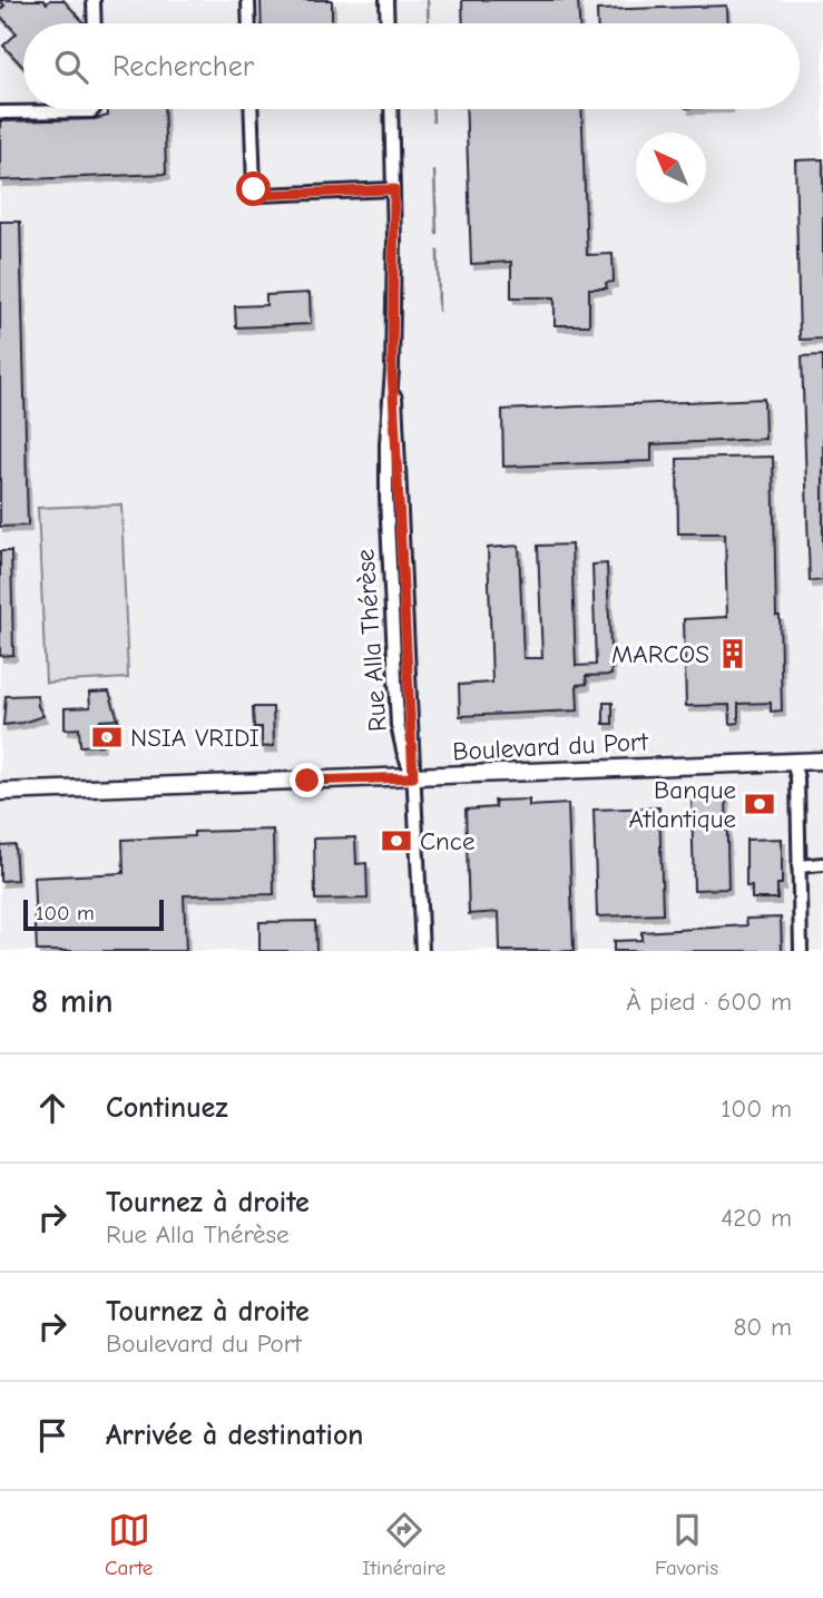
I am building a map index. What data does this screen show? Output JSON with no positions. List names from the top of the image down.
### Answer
{
  "streets": {
    "main road": ["Boulevard du Port"],
    "street": ["Rue Alla Thérèse"]
  },
  "crossings": [
    ["Rue Alla Thérèse", "Boulevard du Port"]
  ],
  "places": {
    "building": ["MARCOS"],
    "bank": ["NSIA VRIDI", "Banque Atlantique", "Cnce"]
  },
  "scale_bar": "100 m",
  "north": "top left",
  "page": {
    "search": "Rechercher",
    "scale": "100 m",
    "heading": ["8 min", "À pied · 600 m"],
    "list": [
      ["Continuez", "100 m"],
      ["Tournez à droite", "Rue Alla Thérèse", "420 m"],
      ["Tournez à droite", "Boulevard du Port", "80 m"],
      "Arrivée à destination"
    ],
    "nav": ["Carte", "Itinéraire", "Favoris"]
  }
}
